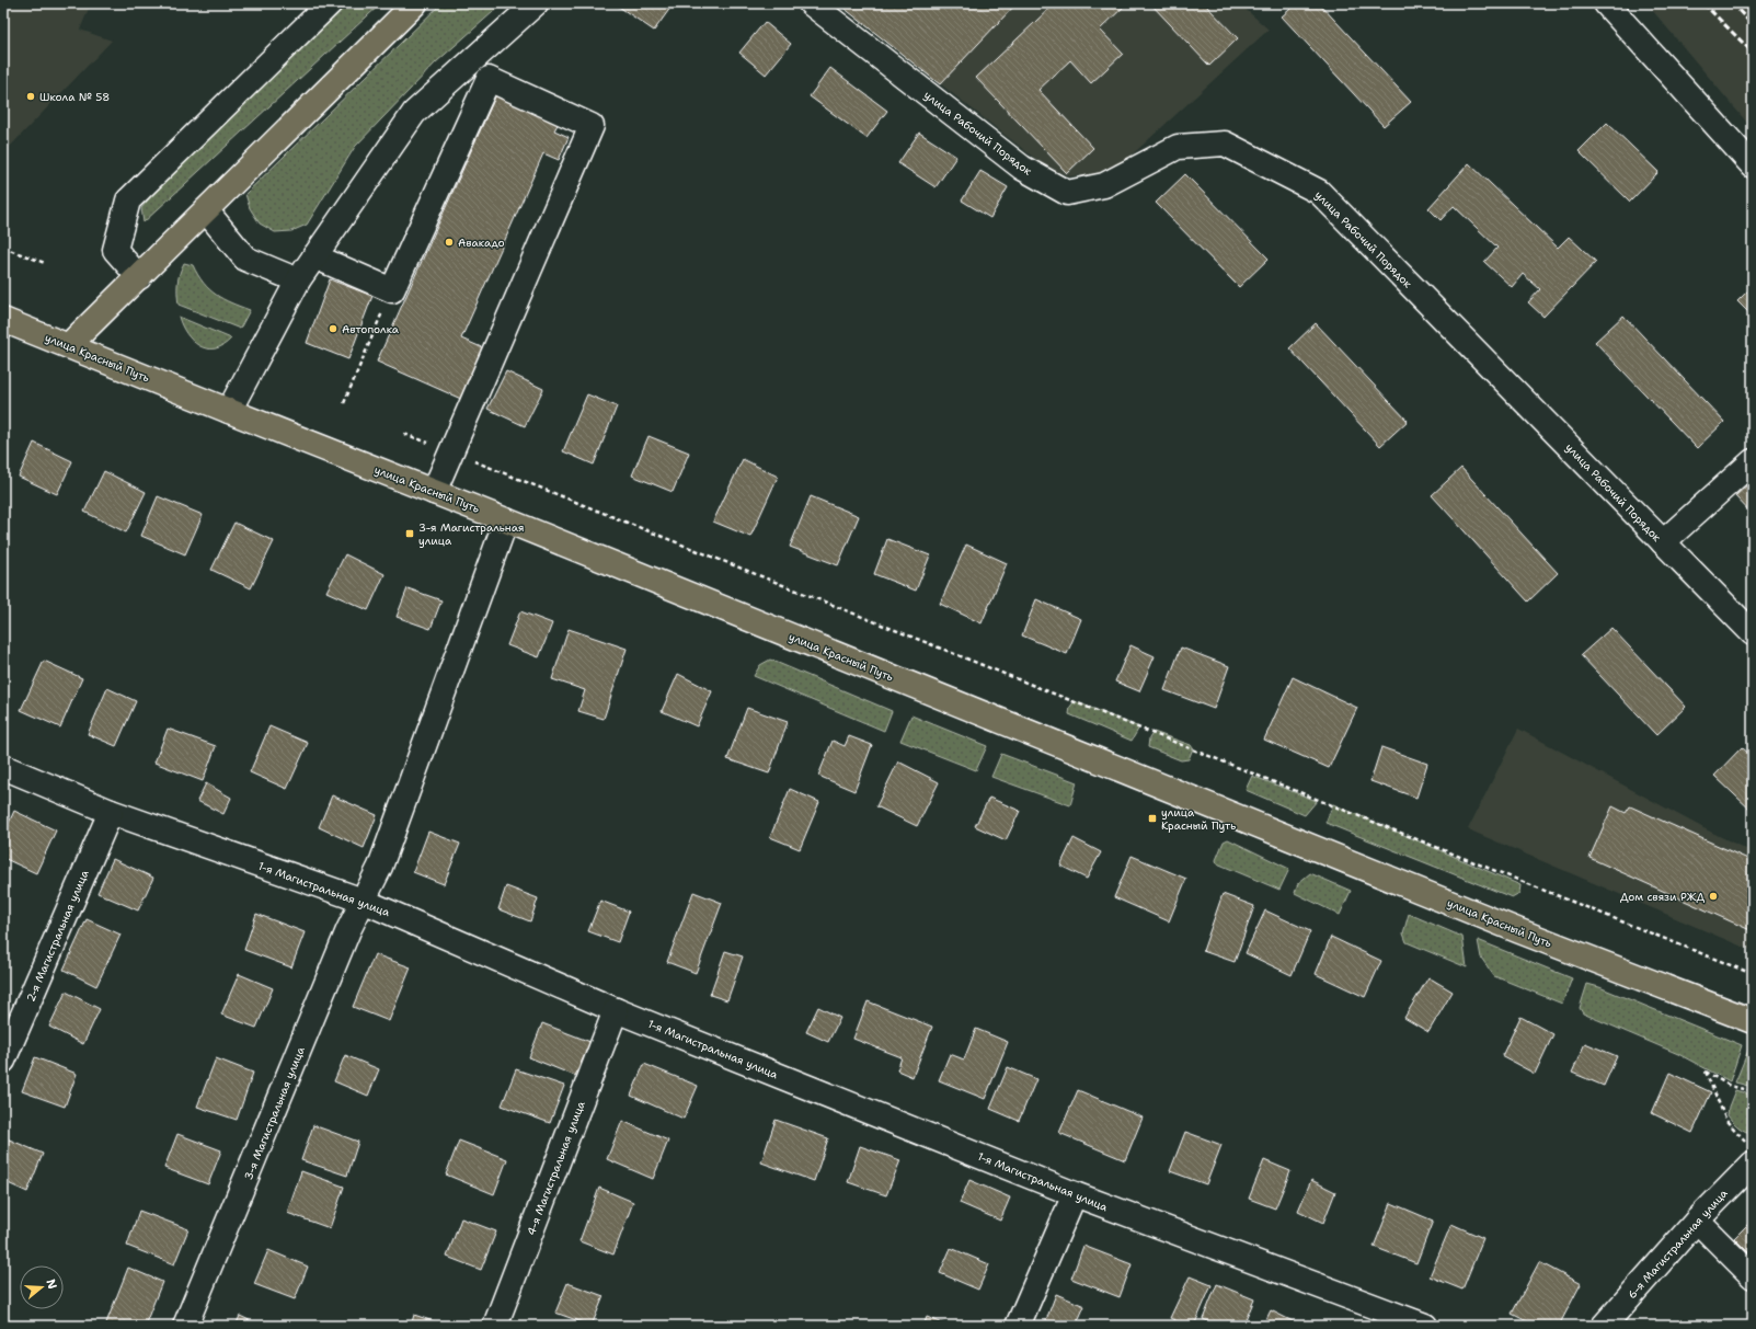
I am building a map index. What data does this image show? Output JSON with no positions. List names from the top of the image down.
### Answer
{
  "streets": {
    "main road": ["улица Красный Путь"],
    "street": [
      "улица Рабочий Порядок",
      "1-я Магистральная улица",
      "2-я Магистральная улица",
      "3-я Магистральная улица",
      "4-я Магистральная улица",
      "6-я Магистральная улица"
    ]
  },
  "crossings": [
    ["улица Красный Путь", "3-я Магистральная улица"],
    ["1-я Магистральная улица", "2-я Магистральная улица"],
    ["1-я Магистральная улица", "3-я Магистральная улица"],
    ["1-я Магистральная улица", "4-я Магистральная улица"]
  ],
  "places": {
    "other": [
      "Школа № 58",
      "Авакадо",
      "Автополка",
      "Дом связи РЖД"
    ],
    "transit": ["3-я Магистральная улица", "улица Красный Путь"]
  },
  "north": "right"
}
